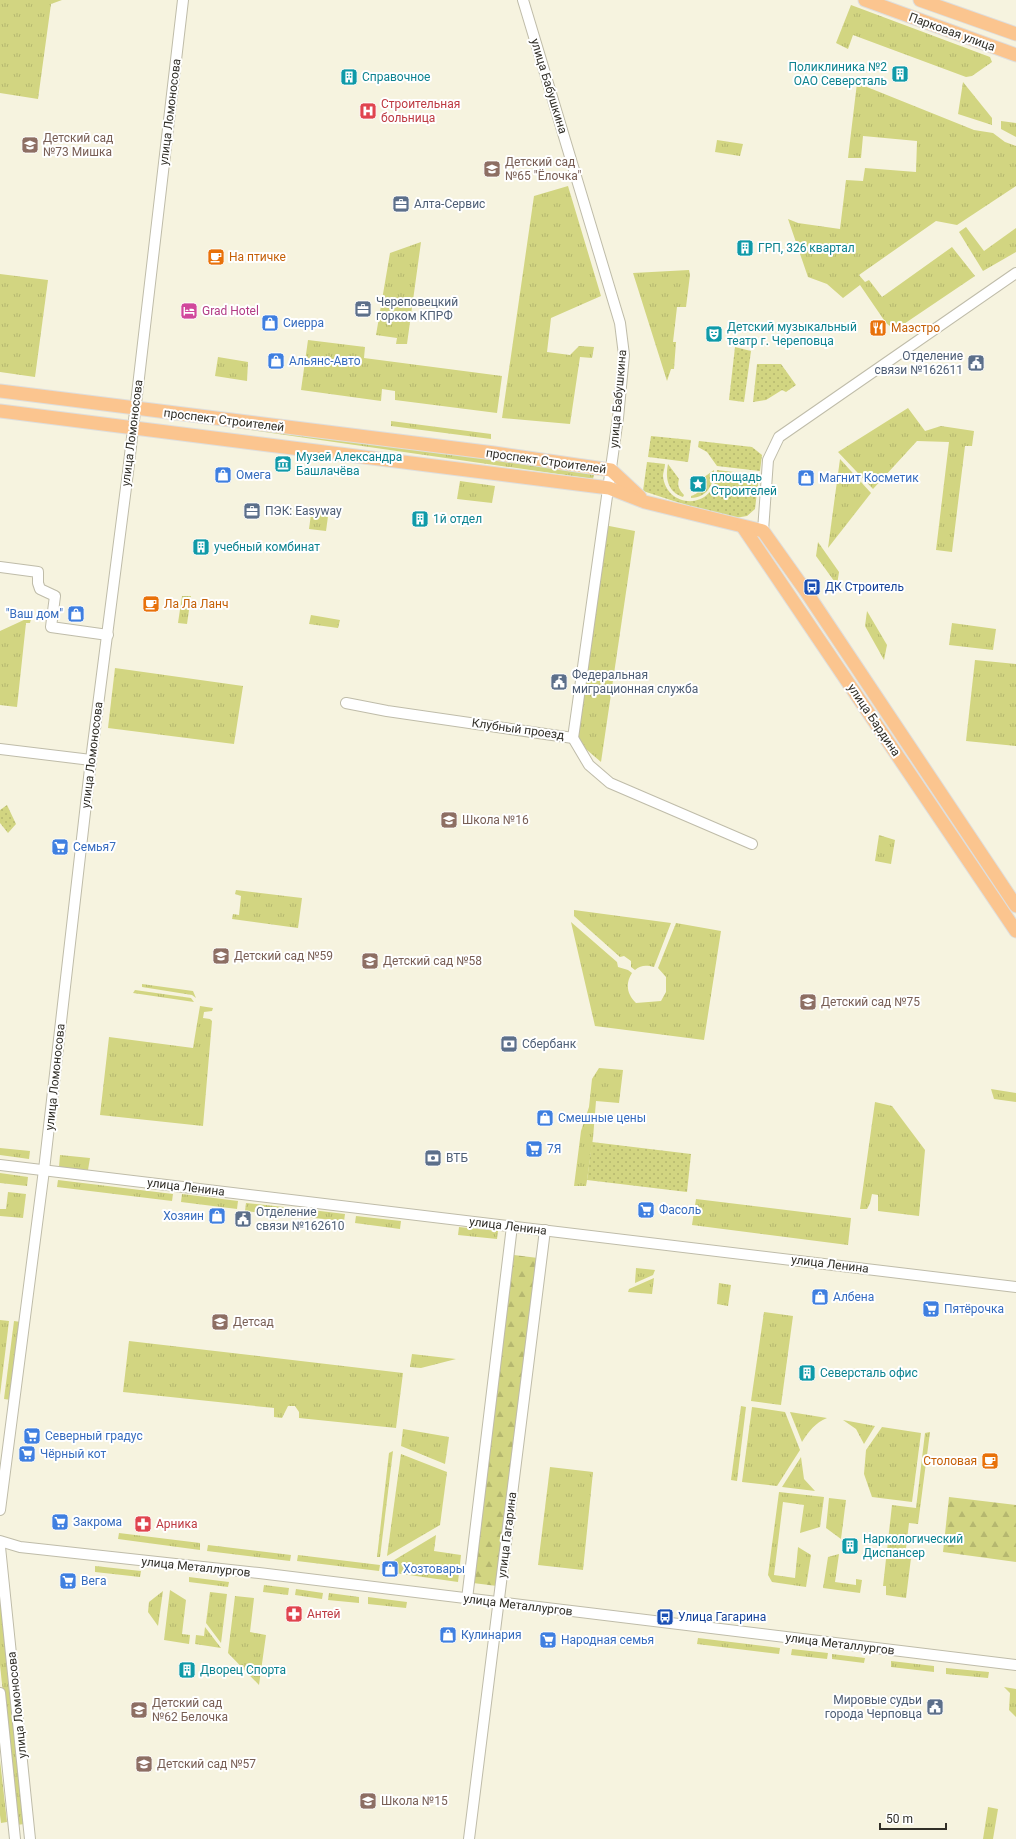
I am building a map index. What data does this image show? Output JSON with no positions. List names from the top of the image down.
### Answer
{
  "streets": {
    "main road": ["Парковая улица", "проспект Строителей", "улица Бардина"],
    "street": [
      "улица Бабушкина",
      "улица Ломоносова",
      "Клубный проезд",
      "улица Ленина",
      "улица Гагарина",
      "улица Металлургов"
    ]
  },
  "crossings": [
    ["улица Бабушкина", "проспект Строителей"],
    ["улица Бабушкина", "Клубный проезд"],
    ["улица Ломоносова", "проспект Строителей"],
    ["улица Ломоносова", "улица Ленина"],
    ["улица Ломоносова", "улица Металлургов"],
    ["улица Ленина", "улица Гагарина"],
    ["улица Гагарина", "улица Металлургов"]
  ],
  "places": {
    "building": [
      "Поликлиника №2 ОАО Северсталь",
      "Справочное",
      "ГРП, 326 квартал",
      "1й отдел",
      "учебный комбинат",
      "Северсталь офис",
      "Наркологический Диспансер",
      "Дворец Спорта"
    ],
    "hospital": ["Строительная больница"],
    "school or university": [
      "Детский сад №73 Мишка",
      "Детский сад №65 \"Ёлочка\"",
      "Школа №16",
      "Детский сад №59",
      "Детский сад №58",
      "Детский сад №75",
      "Детсад",
      "Детский сад №62 Белочка",
      "Детский сад №57",
      "Школа №15"
    ],
    "office": ["Алта-Сервис", "Череповецкий горком КПРФ", "ПЭК: Easyway"],
    "cafe": ["На птичке", "Ла Ла Ланч", "Столовая"],
    "hotel": ["Grad Hotel"],
    "shop": [
      "Сиерра",
      "Альянс-Авто",
      "Омега",
      "Магнит Косметик",
      "\"Ваш дом\"",
      "Смешные цены",
      "Хозяин",
      "Албена",
      "Хозтовары",
      "Кулинария"
    ],
    "restaurant": ["Маэстро"],
    "theatre": ["Детский музыкальный театр г. Череповца"],
    "public building": [
      "Отделение связи №162611",
      "Федеральная миграционная служба",
      "Отделение связи №162610",
      "Мировые судьи города Черповца"
    ],
    "museum": ["Музей Александра Башлачёва"],
    "place": ["площадь Строителей"],
    "bus stop": ["ДК Строитель", "Улица Гагарина"],
    "supermarket": [
      "Семья7",
      "7Я",
      "Фасоль",
      "Пятёрочка",
      "Северный градус",
      "Чёрный кот",
      "Закрома",
      "Вега",
      "Народная семья"
    ],
    "bank": ["Сбербанк", "ВТБ"],
    "pharmacy": ["Арника", "Антей"]
  },
  "scale_bar": "50 m"
}
